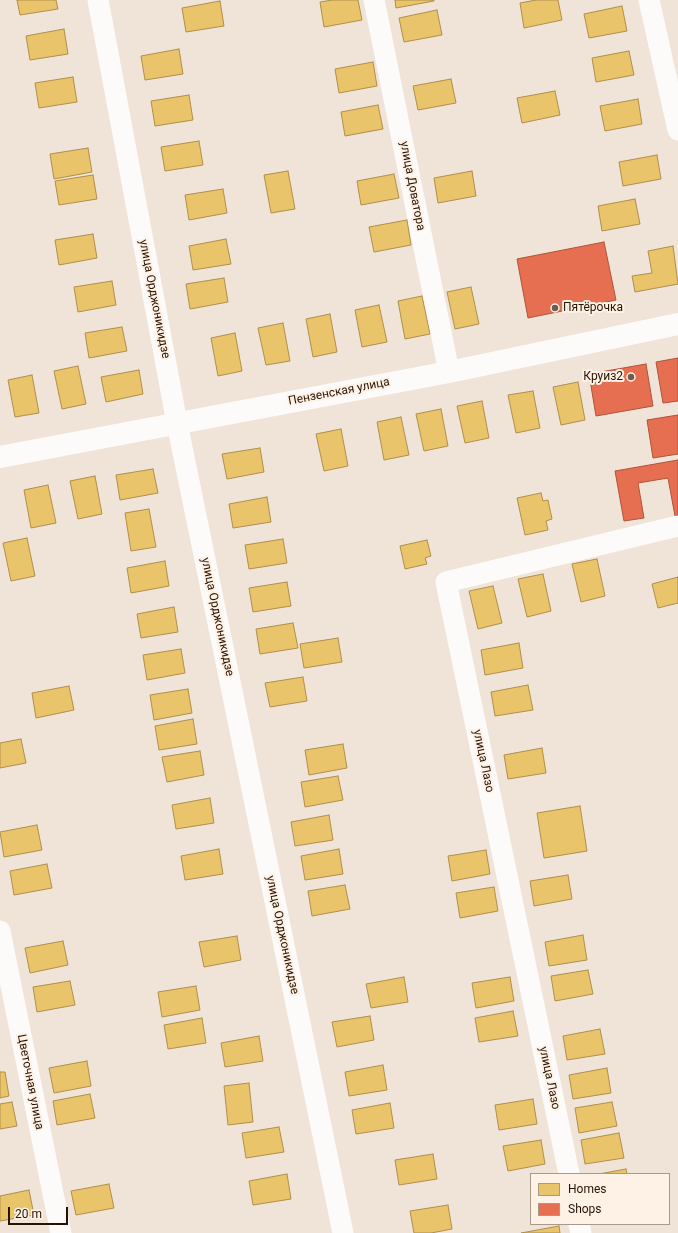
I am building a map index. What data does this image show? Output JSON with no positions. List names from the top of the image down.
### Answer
{
  "streets": {
    "street": [
      "улица Доватора",
      "улица Орджоникидзе",
      "Пензенская улица",
      "улица Лазо",
      "Цветочная улица"
    ]
  },
  "crossings": [
    ["улица Доватора", "Пензенская улица"],
    ["улица Орджоникидзе", "Пензенская улица"]
  ],
  "places": ["Пятёрочка", "Круиз2"],
  "legend": ["Homes", "Shops"],
  "scale_bar": "20 m"
}
